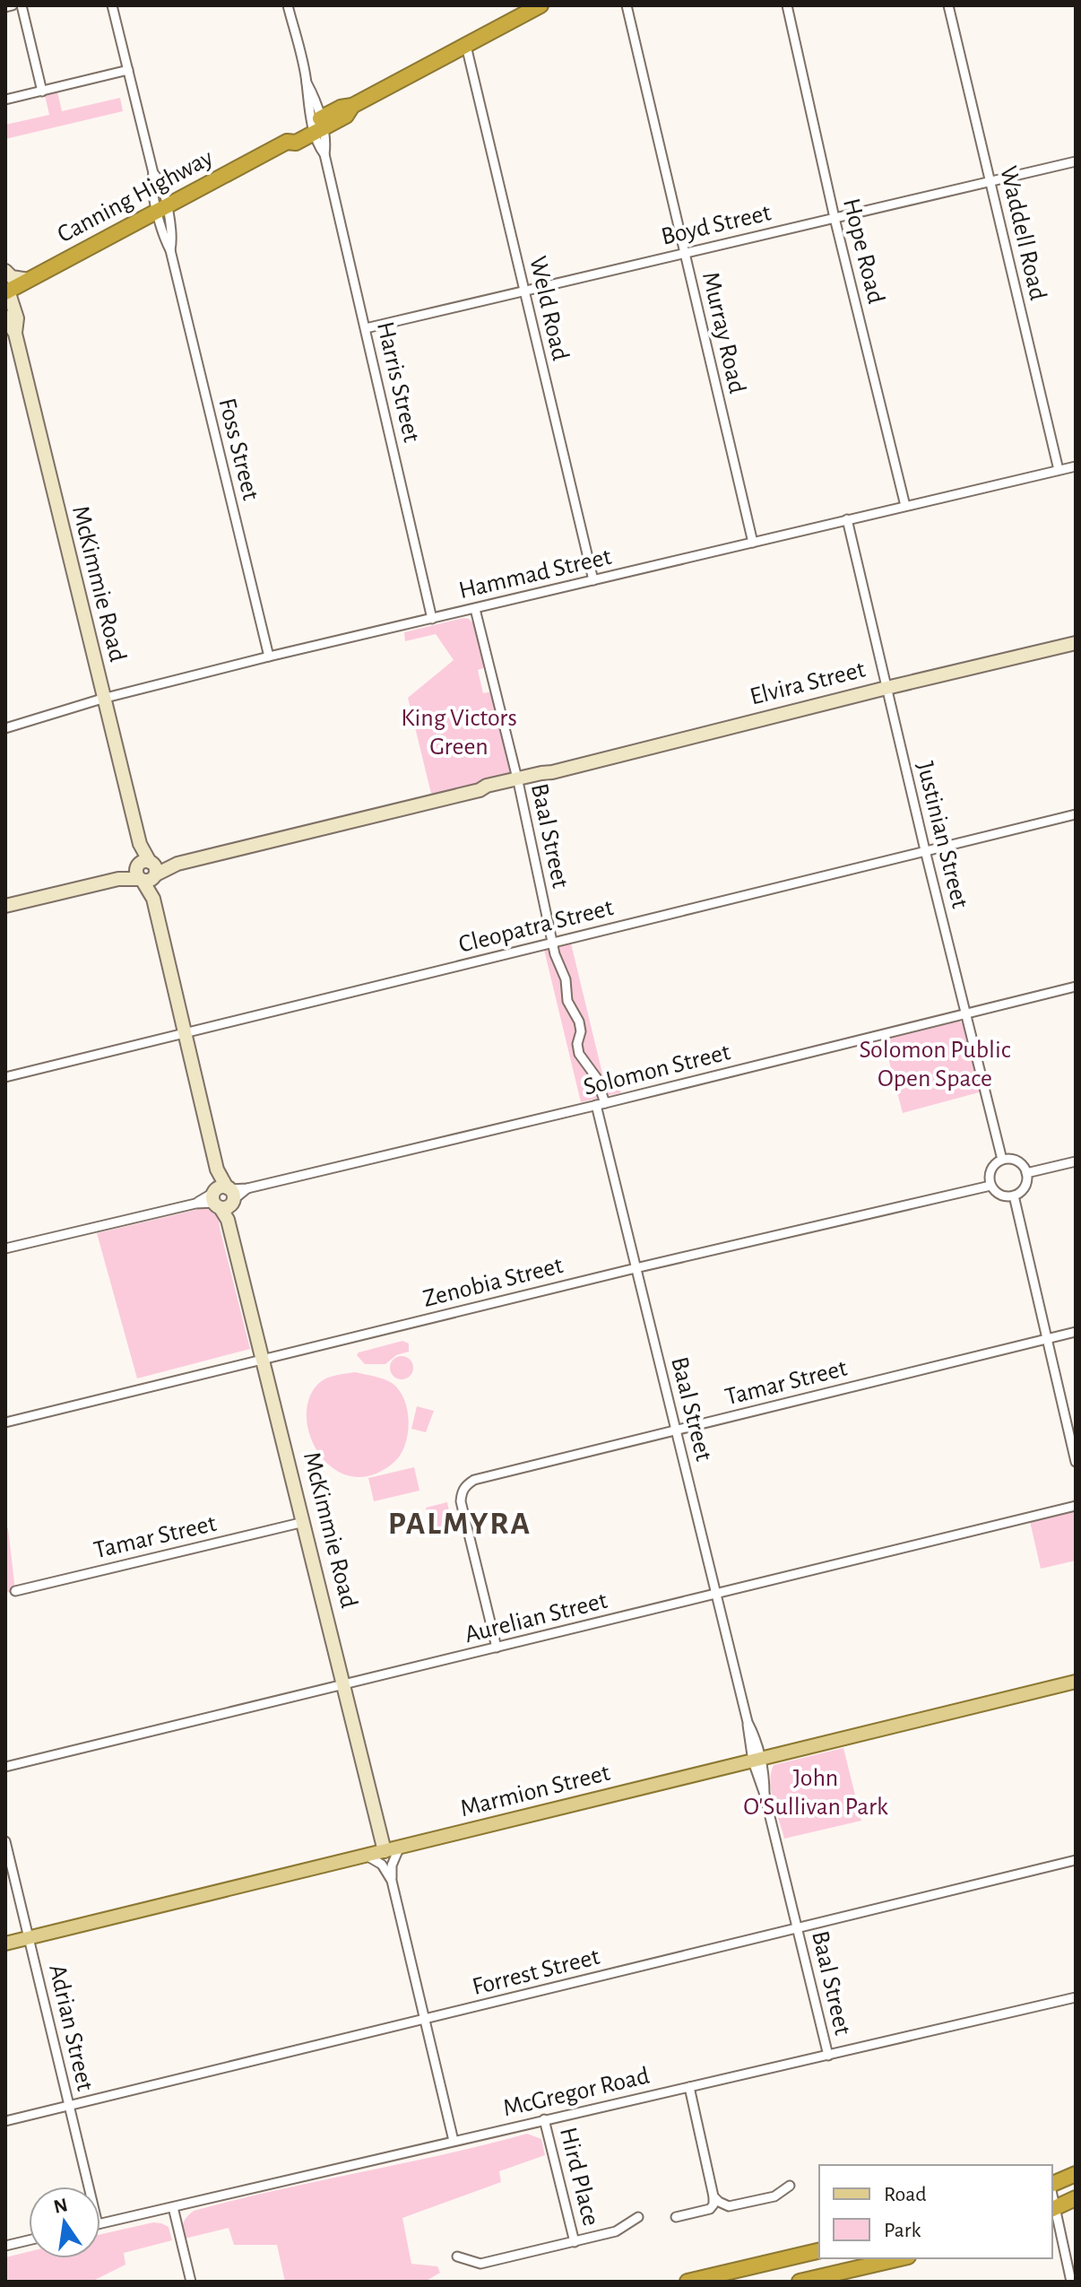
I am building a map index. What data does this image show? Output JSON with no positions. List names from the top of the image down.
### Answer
{
  "streets": {
    "highway": ["Canning Highway"],
    "main road": ["McKimmie Road", "Elvira Street", "Marmion Street"],
    "street": [
      "Boyd Street",
      "Waddell Road",
      "Hope Road",
      "Weld Road",
      "Murray Road",
      "Harris Street",
      "Foss Street",
      "Hammad Street",
      "Justinian Street",
      "Baal Street",
      "Cleopatra Street",
      "Solomon Street",
      "Zenobia Street",
      "Tamar Street",
      "Aurelian Street",
      "Forrest Street",
      "Adrian Street",
      "McGregor Road",
      "Hird Place"
    ]
  },
  "crossings": [
    ["Canning Highway", "Weld Road"],
    ["Canning Highway", "Harris Street"],
    ["Canning Highway", "Foss Street"],
    ["Canning Highway", "McKimmie Road"],
    ["Boyd Street", "Waddell Road"],
    ["Boyd Street", "Hope Road"],
    ["Boyd Street", "Weld Road"],
    ["Boyd Street", "Murray Road"],
    ["Boyd Street", "Harris Street"],
    ["Waddell Road", "Hammad Street"],
    ["Hope Road", "Hammad Street"],
    ["Weld Road", "Hammad Street"],
    ["Murray Road", "Hammad Street"],
    ["Harris Street", "Hammad Street"],
    ["Foss Street", "Hammad Street"],
    ["Hammad Street", "McKimmie Road"],
    ["Hammad Street", "Justinian Street"],
    ["Hammad Street", "Baal Street"],
    ["McKimmie Road", "Elvira Street"],
    ["McKimmie Road", "Solomon Street"],
    ["McKimmie Road", "Zenobia Street"],
    ["McKimmie Road", "Tamar Street"],
    ["McKimmie Road", "Aurelian Street"],
    ["McKimmie Road", "Marmion Street"],
    ["Elvira Street", "Justinian Street"],
    ["Elvira Street", "Baal Street"],
    ["Justinian Street", "Cleopatra Street"],
    ["Justinian Street", "Solomon Street"],
    ["Justinian Street", "Zenobia Street"],
    ["Baal Street", "Cleopatra Street"],
    ["Baal Street", "Solomon Street"],
    ["Baal Street", "Zenobia Street"],
    ["Baal Street", "Tamar Street"],
    ["Baal Street", "Aurelian Street"],
    ["Baal Street", "Marmion Street"],
    ["Baal Street", "Forrest Street"],
    ["Baal Street", "McGregor Road"],
    ["Tamar Street", "Aurelian Street"],
    ["Marmion Street", "Adrian Street"],
    ["Forrest Street", "Adrian Street"],
    ["McGregor Road", "Hird Place"]
  ],
  "districts": ["PALMYRA"],
  "parks": ["King Victors Green", "Solomon Public Open Space", "John O'Sullivan Park"],
  "legend": ["Road", "Park"],
  "north": "top"
}
